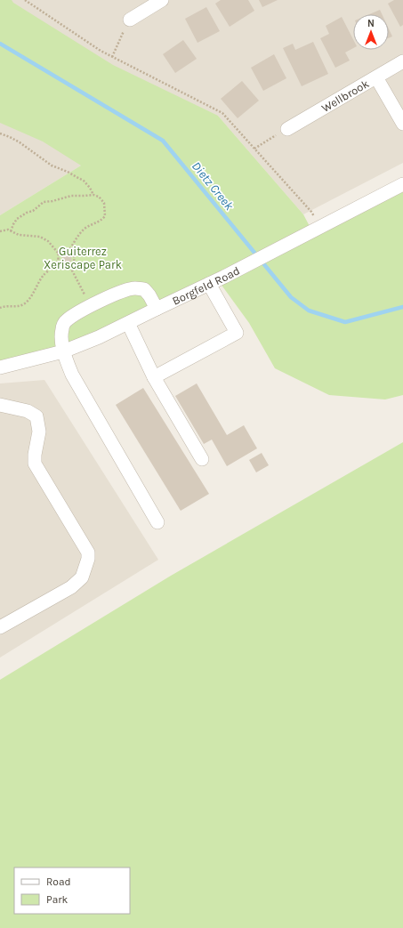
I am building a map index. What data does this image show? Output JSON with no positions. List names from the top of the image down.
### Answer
{
  "streets": {
    "street": ["Wellbrook", "Borgfeld Road"]
  },
  "water": ["Dietz Creek"],
  "parks": ["Guiterrez Xeriscape Park"],
  "legend": ["Road", "Park"],
  "north": "top"
}
